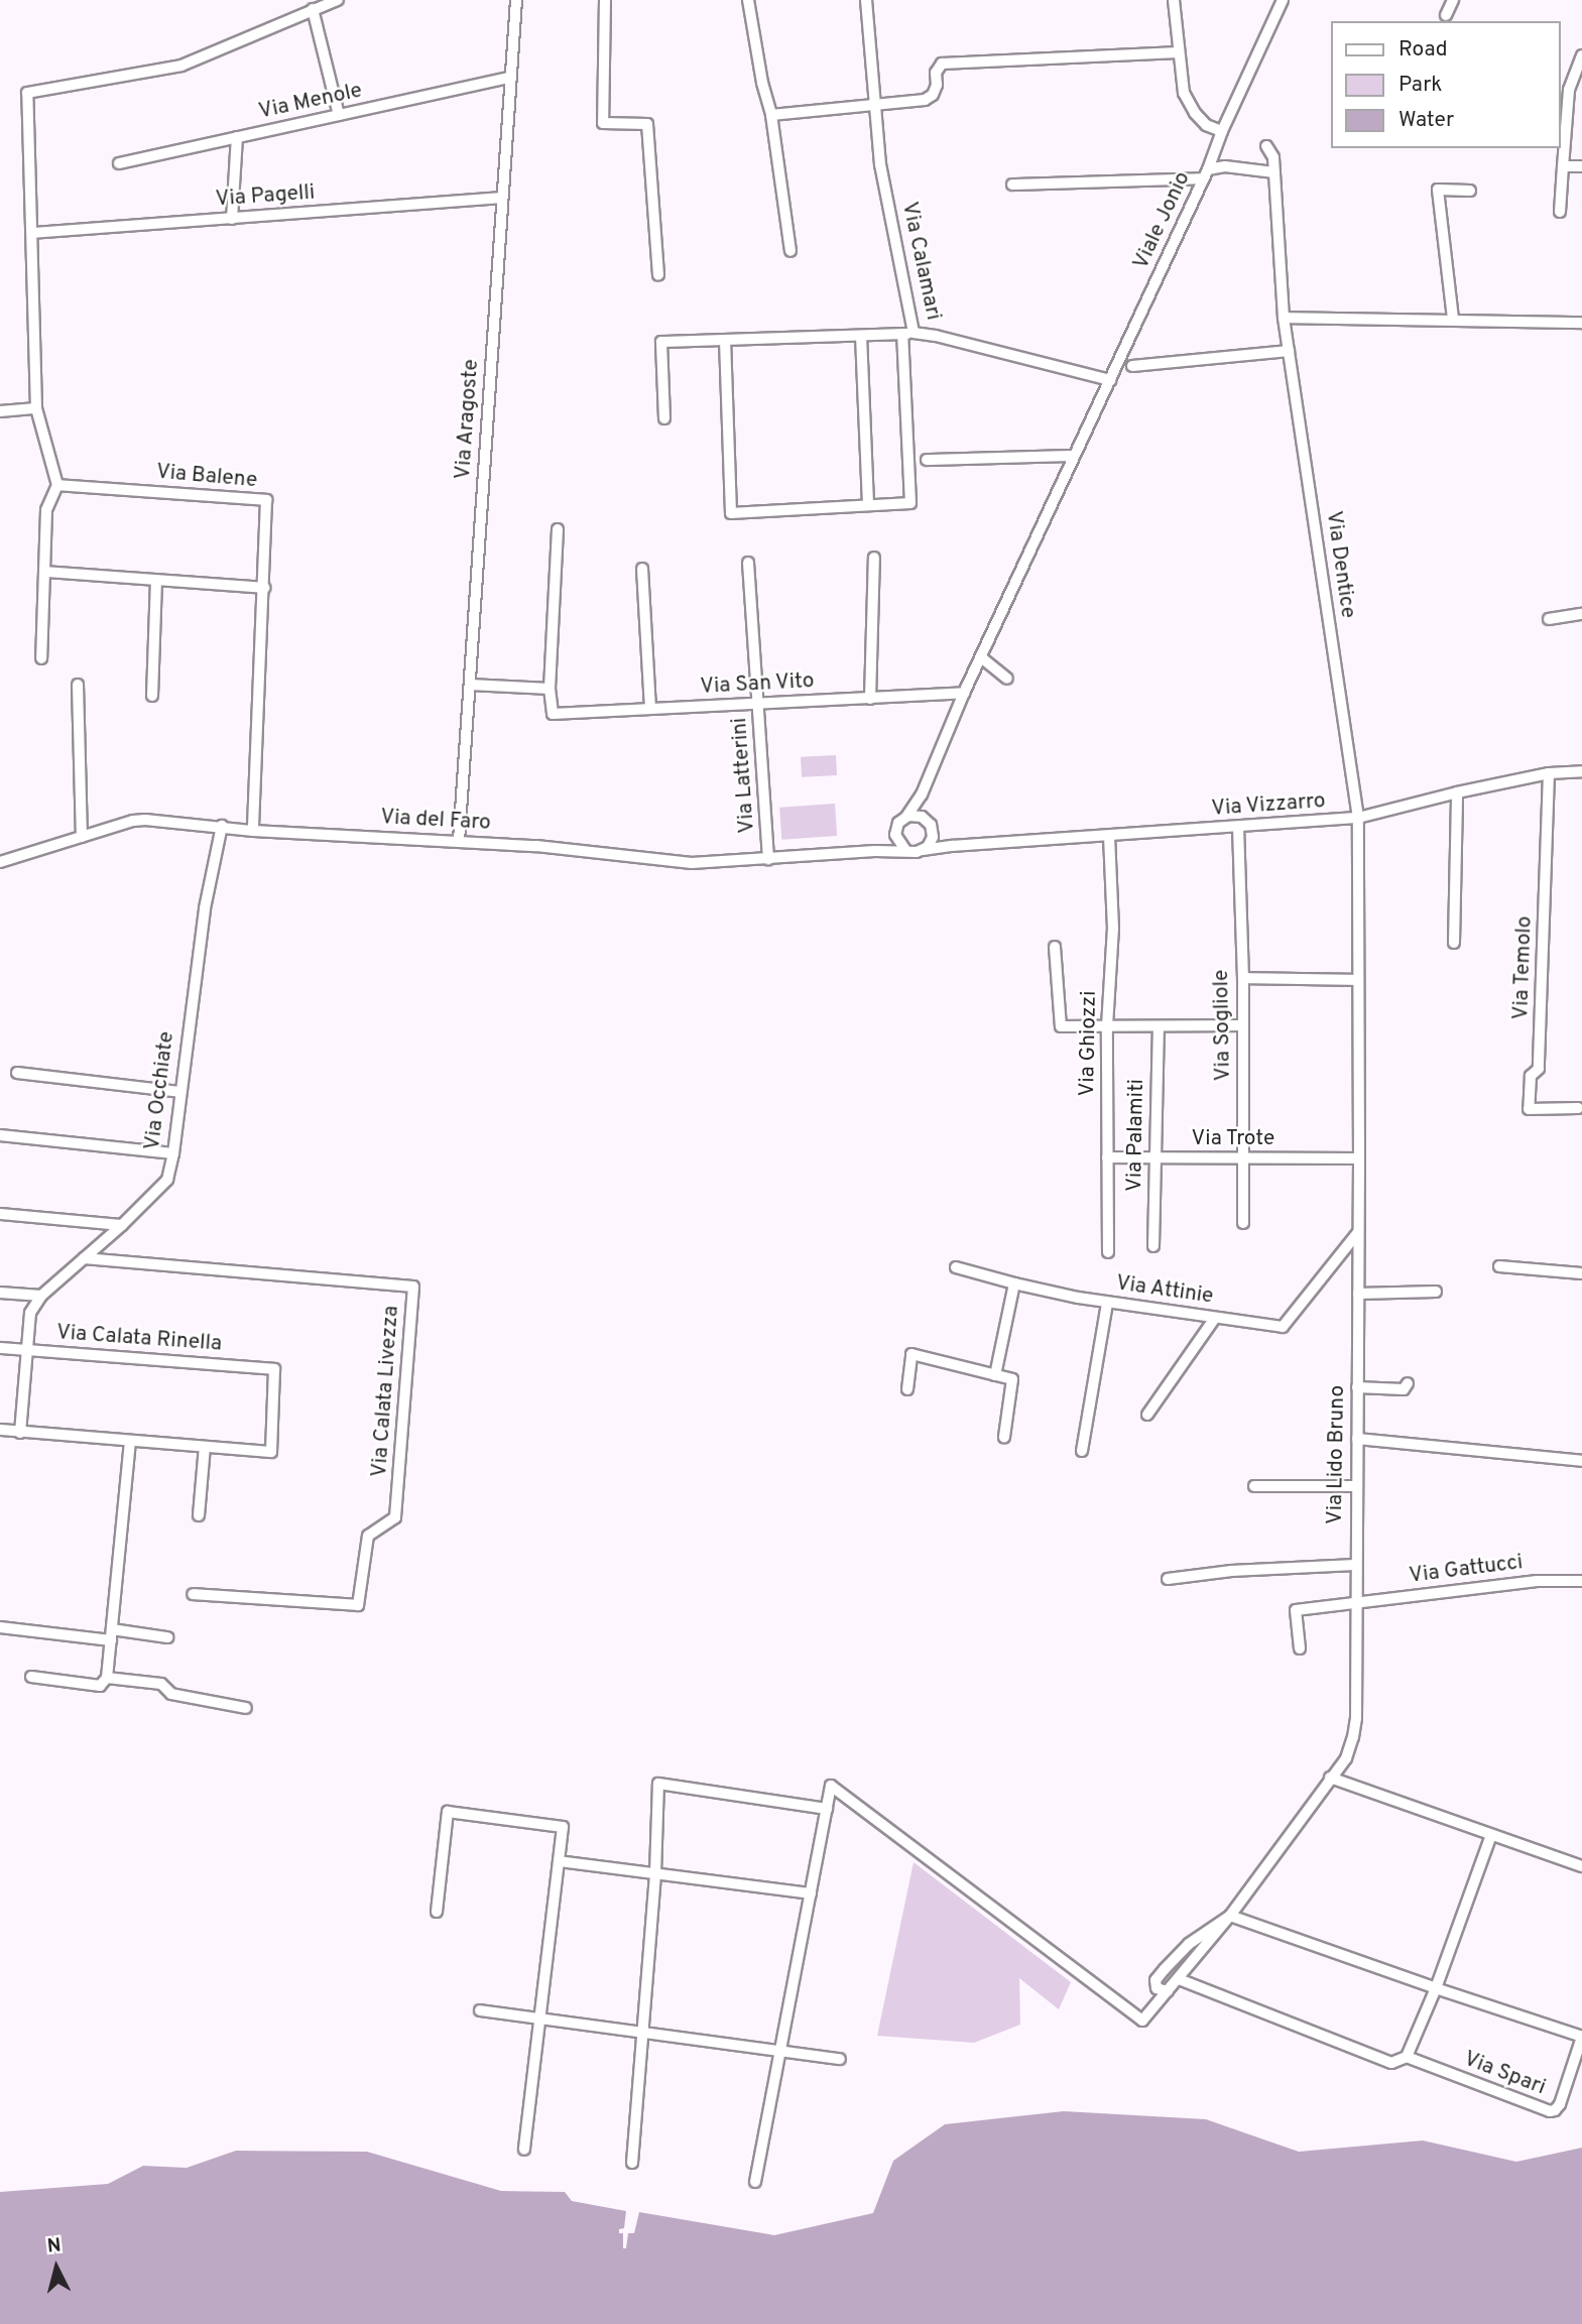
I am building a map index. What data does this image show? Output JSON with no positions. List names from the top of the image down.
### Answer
{
  "streets": {
    "street": [
      "Via Menole",
      "Via Pagelli",
      "Viale Jonio",
      "Via Calamari",
      "Via Aragoste",
      "Via Balene",
      "Via Dentice",
      "Via San Vito",
      "Via Latterini",
      "Via Vizzarro",
      "Via del Faro",
      "Via Temolo",
      "Via Sogliole",
      "Via Ghiozzi",
      "Via Occhiate",
      "Via Palamiti",
      "Via Trote",
      "Via Attinie",
      "Via Calata Rinella",
      "Via Calata Livezza",
      "Via Lido Bruno",
      "Via Gattucci",
      "Via Spari"
    ]
  },
  "crossings": [
    ["Via Menole", "Via Aragoste"],
    ["Via Pagelli", "Via Aragoste"],
    ["Viale Jonio", "Via Calamari"],
    ["Viale Jonio", "Via San Vito"],
    ["Viale Jonio", "Via Vizzarro"],
    ["Viale Jonio", "Via del Faro"],
    ["Via Aragoste", "Via del Faro"],
    ["Via Balene", "Via del Faro"],
    ["Via Dentice", "Via Vizzarro"],
    ["Via Dentice", "Via Lido Bruno"],
    ["Via San Vito", "Via Latterini"],
    ["Via Latterini", "Via del Faro"],
    ["Via Vizzarro", "Via del Faro"],
    ["Via Vizzarro", "Via Temolo"],
    ["Via Vizzarro", "Via Sogliole"],
    ["Via Vizzarro", "Via Ghiozzi"],
    ["Via Vizzarro", "Via Lido Bruno"],
    ["Via del Faro", "Via Occhiate"],
    ["Via Sogliole", "Via Trote"],
    ["Via Ghiozzi", "Via Trote"],
    ["Via Occhiate", "Via Calata Rinella"],
    ["Via Occhiate", "Via Calata Livezza"],
    ["Via Palamiti", "Via Trote"],
    ["Via Trote", "Via Lido Bruno"],
    ["Via Attinie", "Via Lido Bruno"],
    ["Via Lido Bruno", "Via Gattucci"]
  ],
  "legend": ["Road", "Park", "Water"],
  "north": "top"
}
